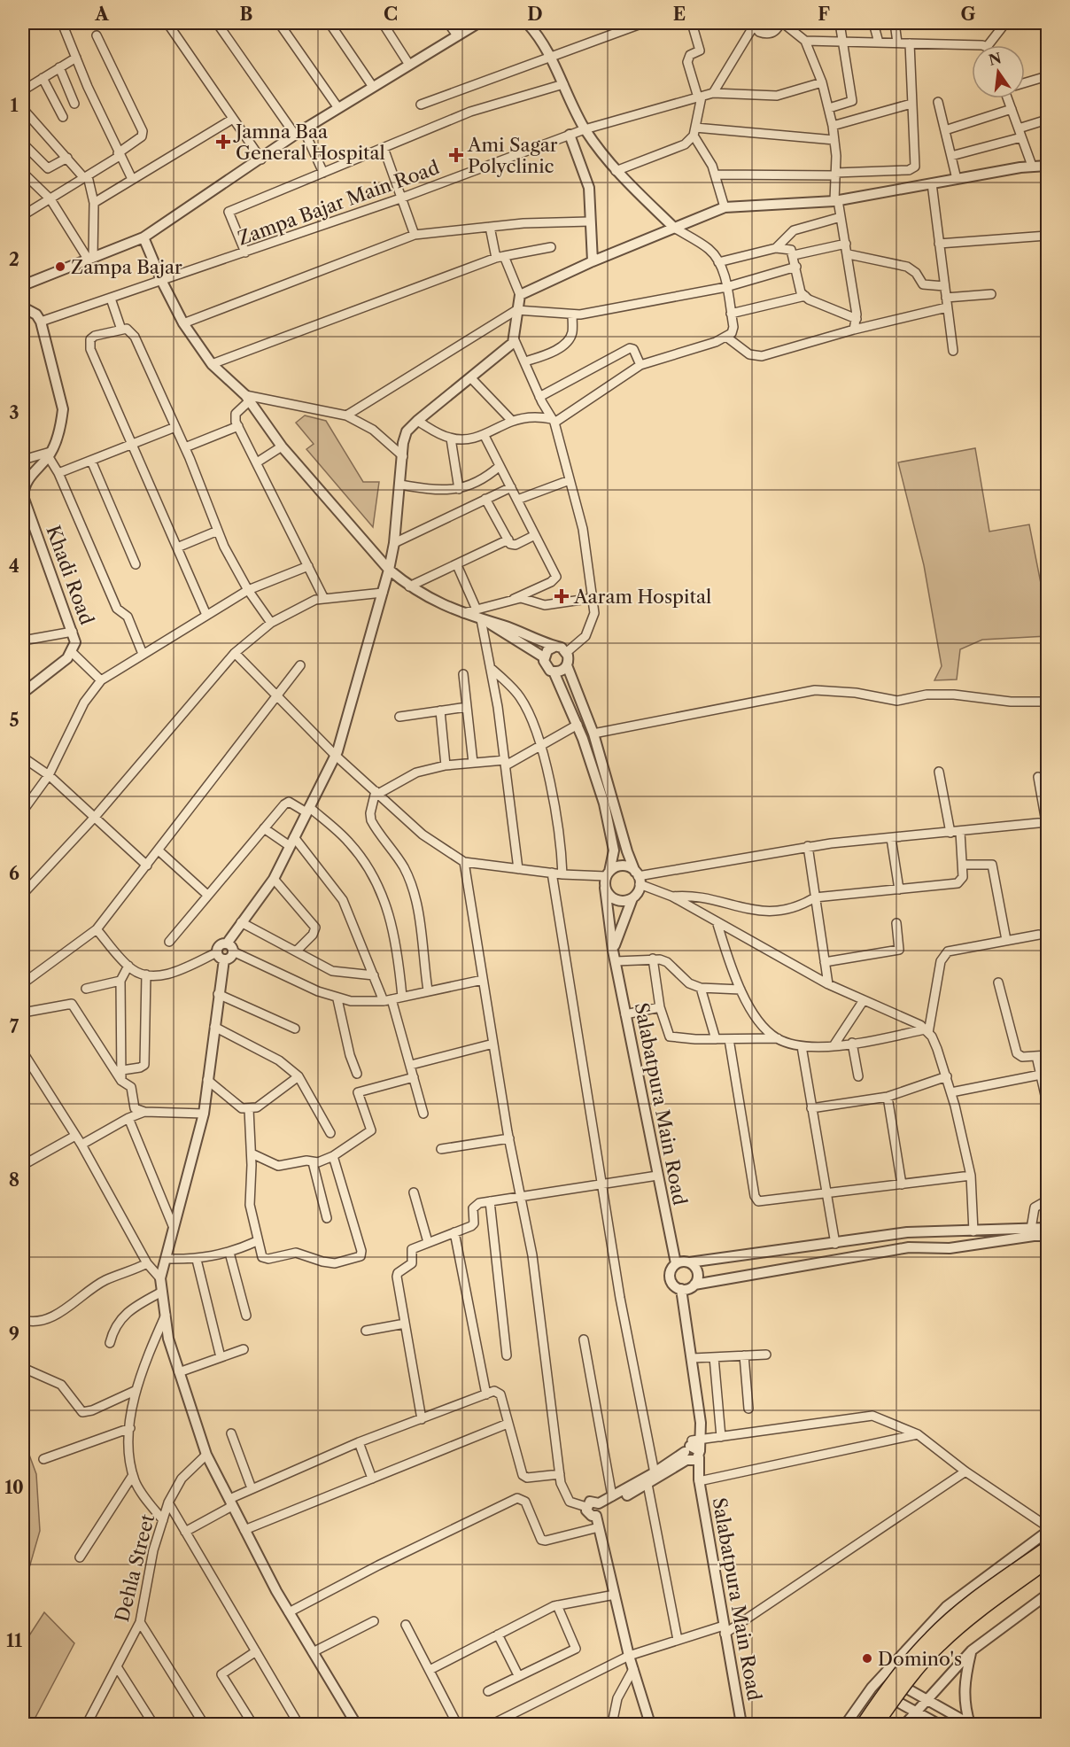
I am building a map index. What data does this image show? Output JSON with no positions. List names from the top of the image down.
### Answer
{
  "streets": {
    "street": [
      "Zampa Bajar Main Road",
      "Khadi Road",
      "Salabatpura Main Road",
      "Dehla Street"
    ]
  },
  "crossings": [
    ["Zampa Bajar Main Road", "Khadi Road"]
  ],
  "places": {
    "health": ["Jamna Baa General Hospital", "Ami Sagar Polyclinic", "Aaram Hospital"],
    "other": ["Zampa Bajar", "Domino's"]
  },
  "north": "top",
  "grid": {
    "columns": [
      "A",
      "B",
      "C",
      "D",
      "E",
      "F",
      "G"
    ],
    "rows": [
      "1",
      "2",
      "3",
      "4",
      "5",
      "6",
      "7",
      "8",
      "9",
      "10",
      "11"
    ]
  }
}
